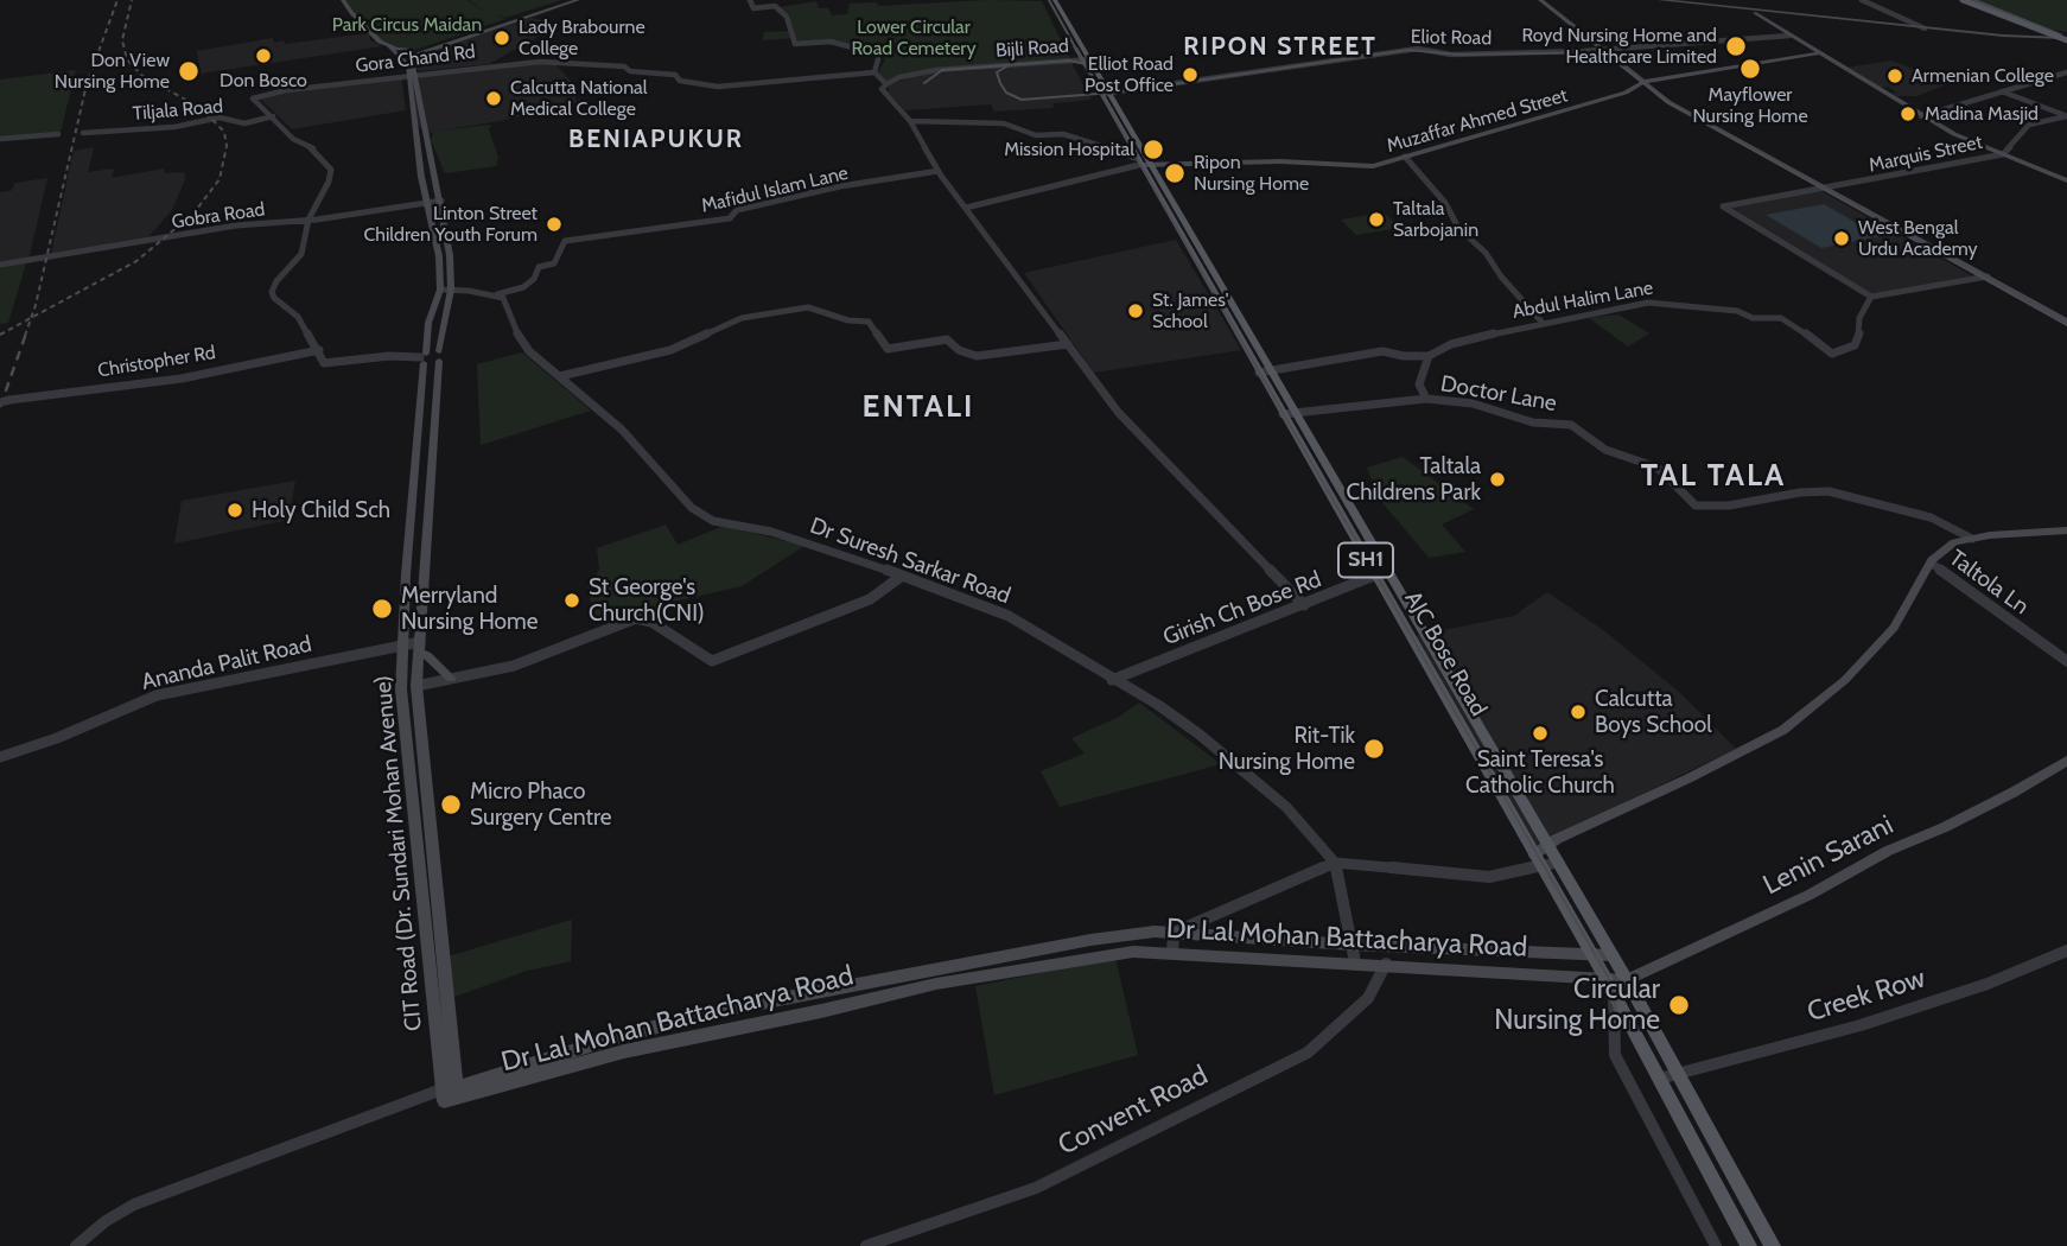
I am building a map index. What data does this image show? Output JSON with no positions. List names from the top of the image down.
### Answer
{
  "streets": {
    "main road": [
      "Muzaffar Ahmed Street",
      "SH1",
      "AJC Bose Road",
      "CIT Road (Dr. Sundari Mohan Avenue)",
      "Lenin Sarani",
      "Dr Lal Mohan Battacharya Road"
    ],
    "street": [
      "Eliot Road",
      "Bijli Road",
      "Gora Chand Rd",
      "Tiljala Road",
      "Marquis Street",
      "Mafidul Islam Lane",
      "Gobra Road",
      "Abdul Halim Lane",
      "Christopher Rd",
      "Doctor Lane",
      "Dr Suresh Sarkar Road",
      "Taltola Ln",
      "Girish Ch Bose Rd",
      "Ananda Palit Road",
      "Creek Row",
      "Convent Road"
    ]
  },
  "crossings": [
    ["Eliot Road", "AJC Bose Road"],
    ["Bijli Road", "AJC Bose Road"],
    ["Gora Chand Rd", "Tiljala Road"],
    ["Gora Chand Rd", "CIT Road (Dr. Sundari Mohan Avenue)"],
    ["Muzaffar Ahmed Street", "AJC Bose Road"],
    ["Marquis Street", "Abdul Halim Lane"],
    ["Mafidul Islam Lane", "Dr Suresh Sarkar Road"],
    ["Gobra Road", "CIT Road (Dr. Sundari Mohan Avenue)"],
    ["Doctor Lane", "AJC Bose Road"],
    ["Dr Suresh Sarkar Road", "Girish Ch Bose Rd"],
    ["Dr Suresh Sarkar Road", "Dr Lal Mohan Battacharya Road"],
    ["Girish Ch Bose Rd", "AJC Bose Road"],
    ["AJC Bose Road", "Lenin Sarani"],
    ["AJC Bose Road", "Dr Lal Mohan Battacharya Road"],
    ["AJC Bose Road", "Creek Row"],
    ["Ananda Palit Road", "CIT Road (Dr. Sundari Mohan Avenue)"],
    ["CIT Road (Dr. Sundari Mohan Avenue)", "Dr Lal Mohan Battacharya Road"],
    ["Lenin Sarani", "Dr Lal Mohan Battacharya Road"],
    ["Dr Lal Mohan Battacharya Road", "Convent Road"]
  ],
  "districts": [
    "RIPON STREET",
    "BENIAPUKUR",
    "ENTALI",
    "TAL TALA"
  ],
  "parks": ["Park Circus Maidan", "Lower Circular Road Cemetery"],
  "places": [
    "Lady Brabourne College",
    "Royd Nursing Home and Healthcare Limited",
    "Don Bosco",
    "Mayflower Nursing Home",
    "Don View Nursing Home",
    "Elliot Road Post Office",
    "Armenian College",
    "Calcutta National Medical College",
    "Madina Masjid",
    "Mission Hospital",
    "Ripon Nursing Home",
    "Taltala Sarbojanin",
    "Linton Street Children Youth Forum",
    "West Bengal Urdu Academy",
    "St. James' School",
    "Taltala Childrens Park",
    "Holy Child Sch",
    "St George's Church(CNI)",
    "Merryland Nursing Home",
    "Calcutta Boys School",
    "Saint Teresa's Catholic Church",
    "Rit-Tik Nursing Home",
    "Micro Phaco Surgery Centre",
    "Circular Nursing Home"
  ]
}
